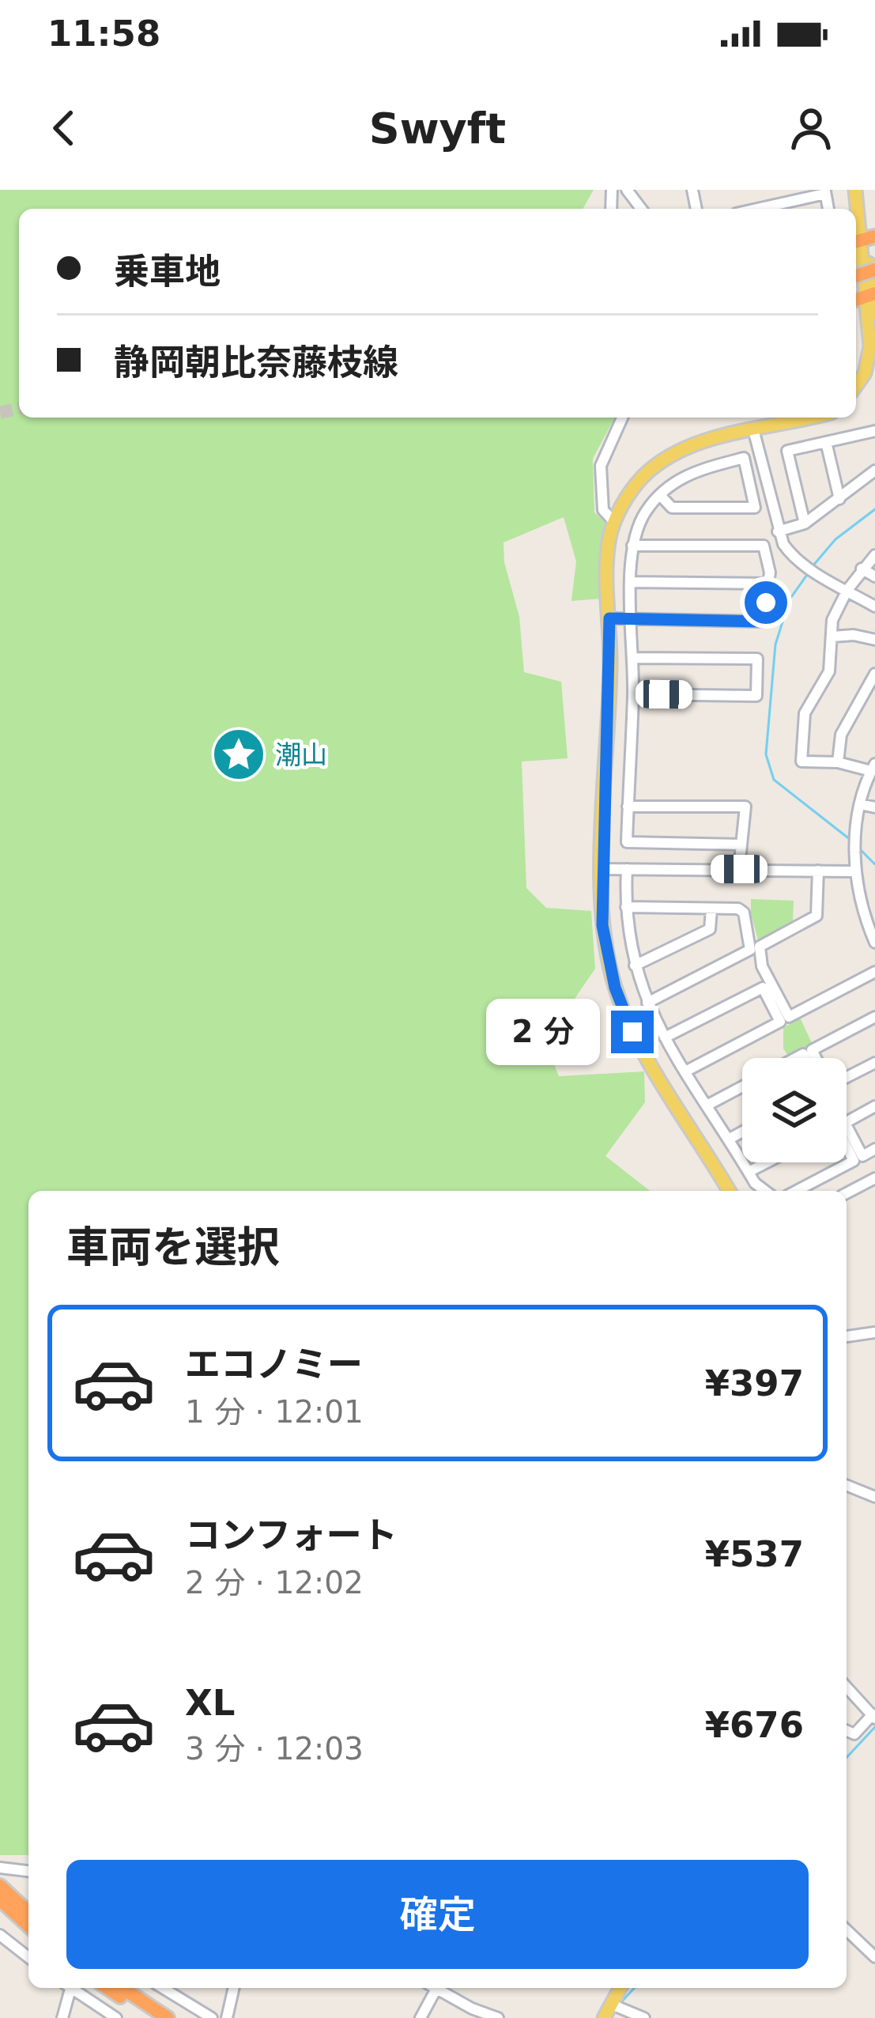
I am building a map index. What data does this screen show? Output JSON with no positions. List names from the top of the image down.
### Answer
{
  "places": {
    "place": ["潮山"]
  },
  "page": {
    "status": "11:58",
    "header": "Swyft",
    "banner": ["乗車地", "静岡朝比奈藤枝線"],
    "bubble": "2 分",
    "heading": "車両を選択",
    "list": [
      {
        "name": "エコノミー",
        "note": "1 分 · 12:01",
        "value": "¥397"
      },
      {
        "name": "コンフォート",
        "note": "2 分 · 12:02",
        "value": "¥537"
      },
      {
        "name": "XL",
        "note": "3 分 · 12:03",
        "value": "¥676"
      }
    ],
    "buttons": "確定"
  }
}
